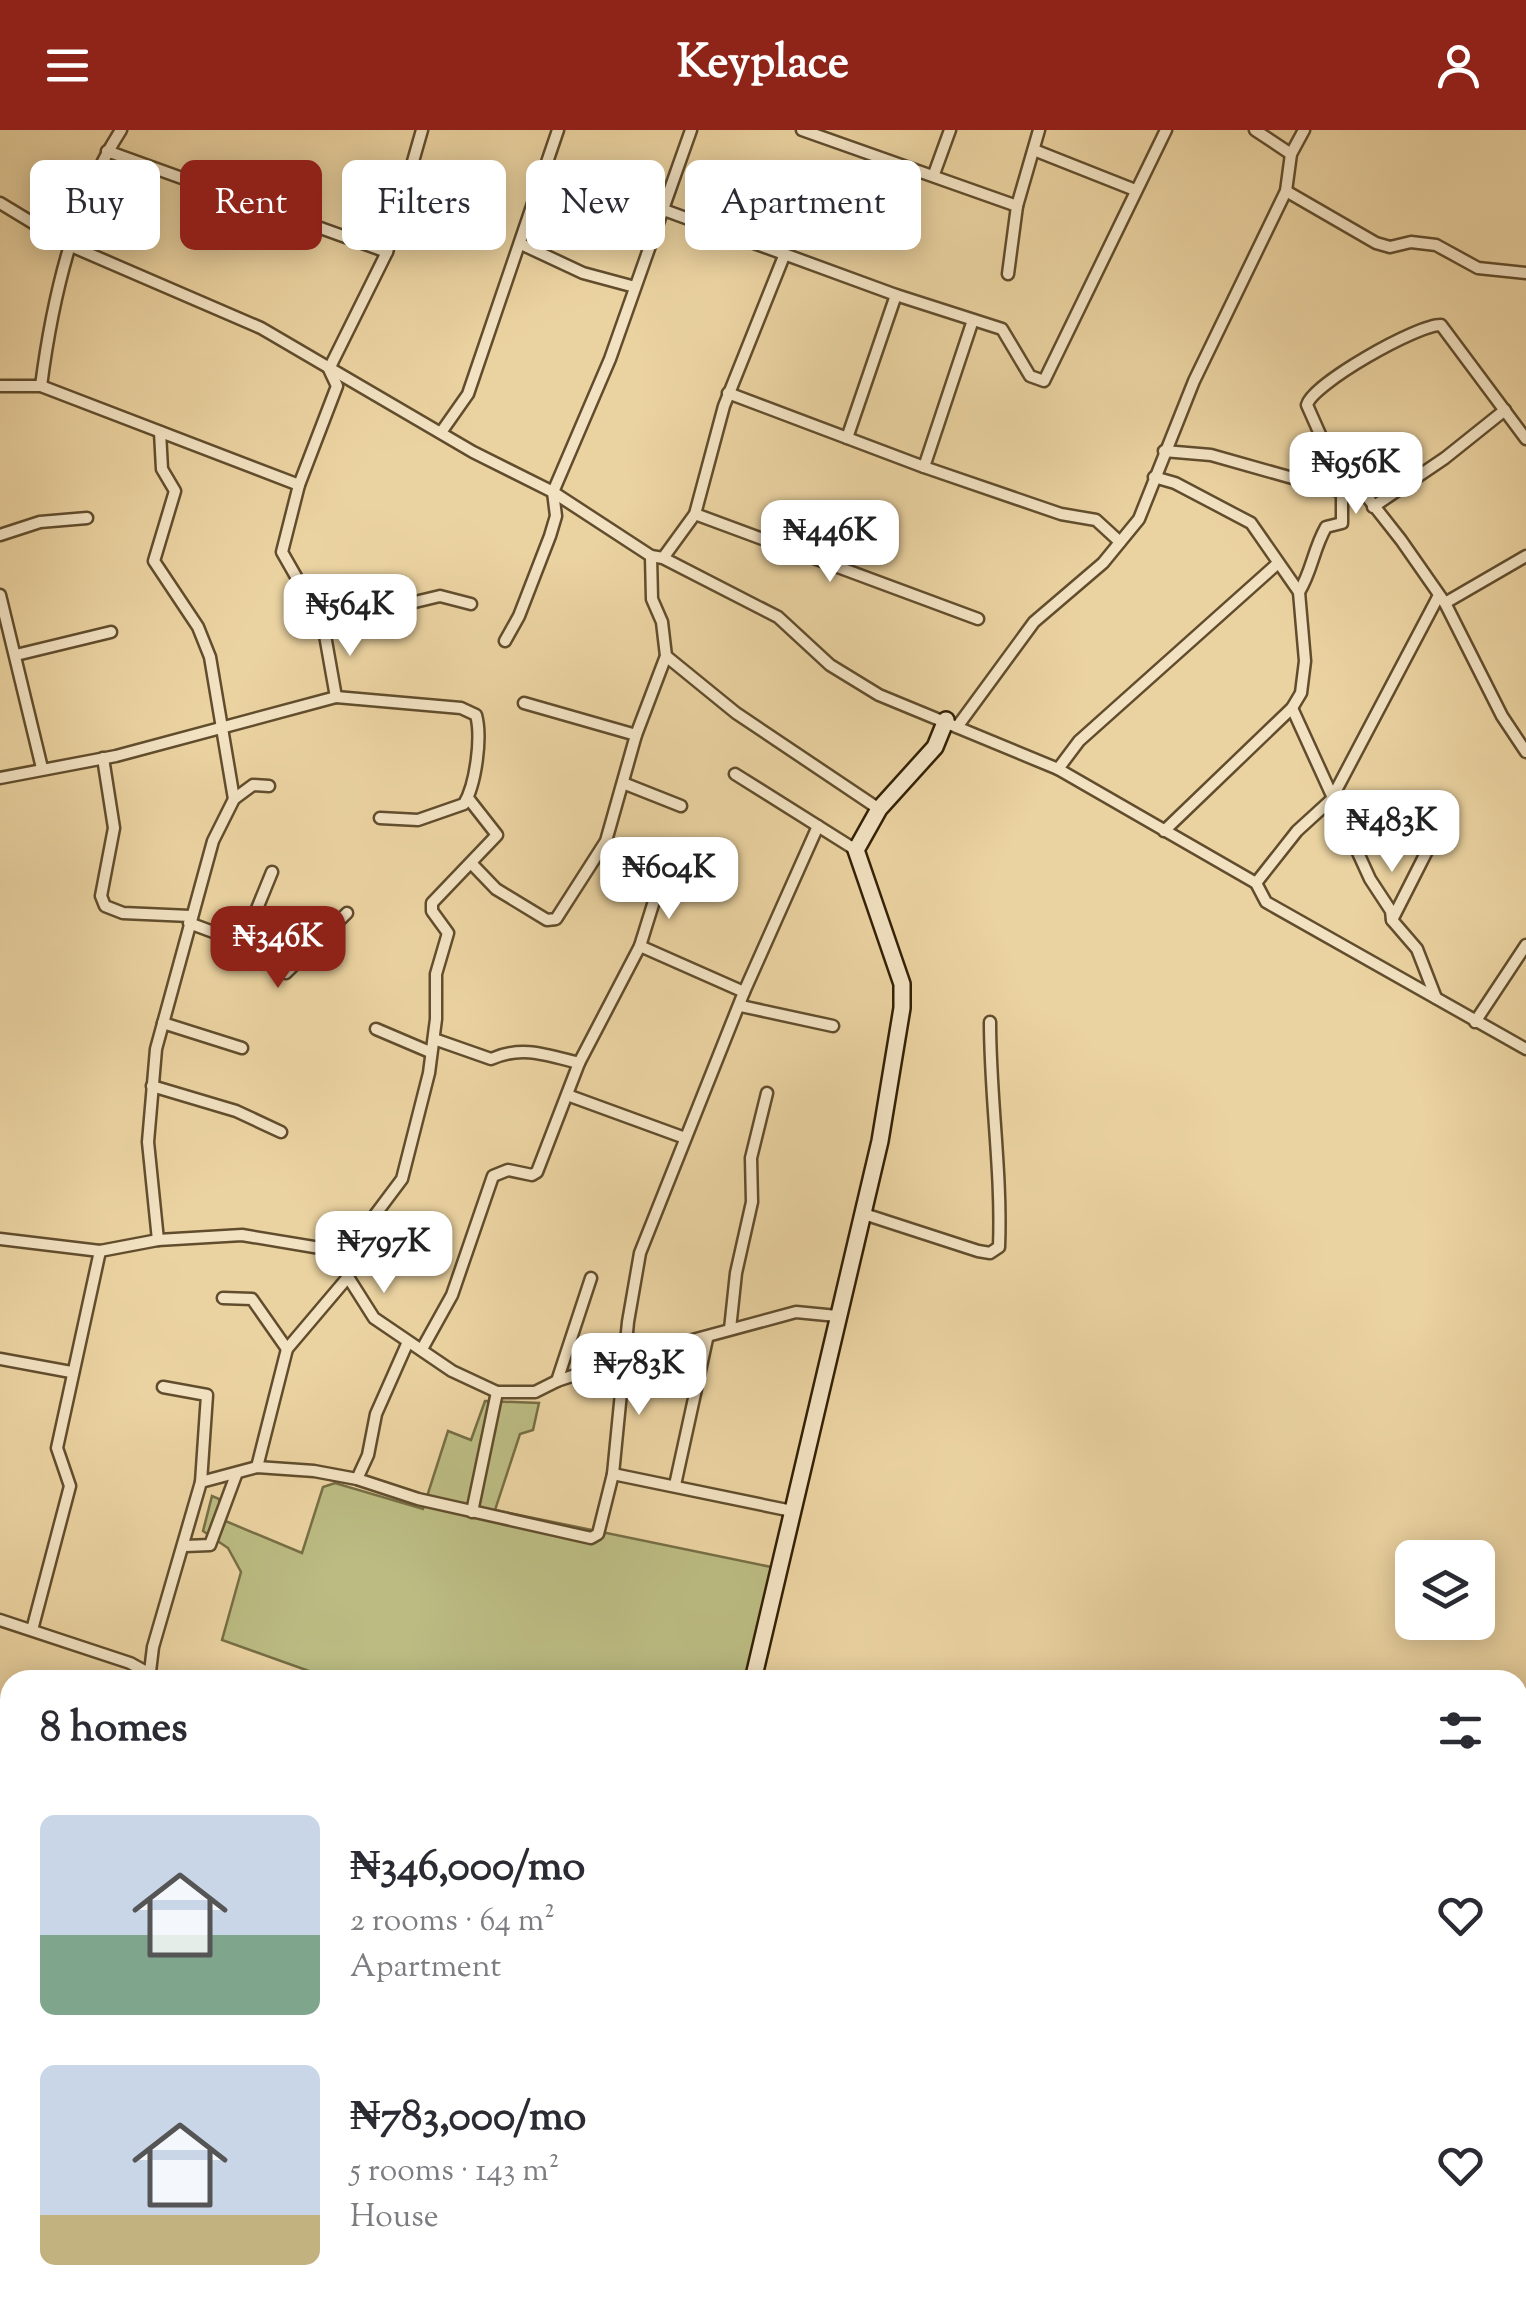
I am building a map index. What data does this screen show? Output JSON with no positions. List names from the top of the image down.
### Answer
{
  "page": {
    "header": "Keyplace",
    "chip": [
      "Buy",
      "Rent",
      "Filters",
      "New",
      "Apartment"
    ],
    "price": [
      "₦956K",
      "₦446K",
      "₦564K",
      "₦483K",
      "₦604K",
      "₦346K",
      "₦797K",
      "₦783K"
    ],
    "heading": "8 homes",
    "list": [
      {
        "name": "₦346,000/mo",
        "note": "2 rooms · 64 m² · Apartment"
      },
      {
        "name": "₦783,000/mo",
        "note": "5 rooms · 143 m² · House"
      }
    ]
  }
}
